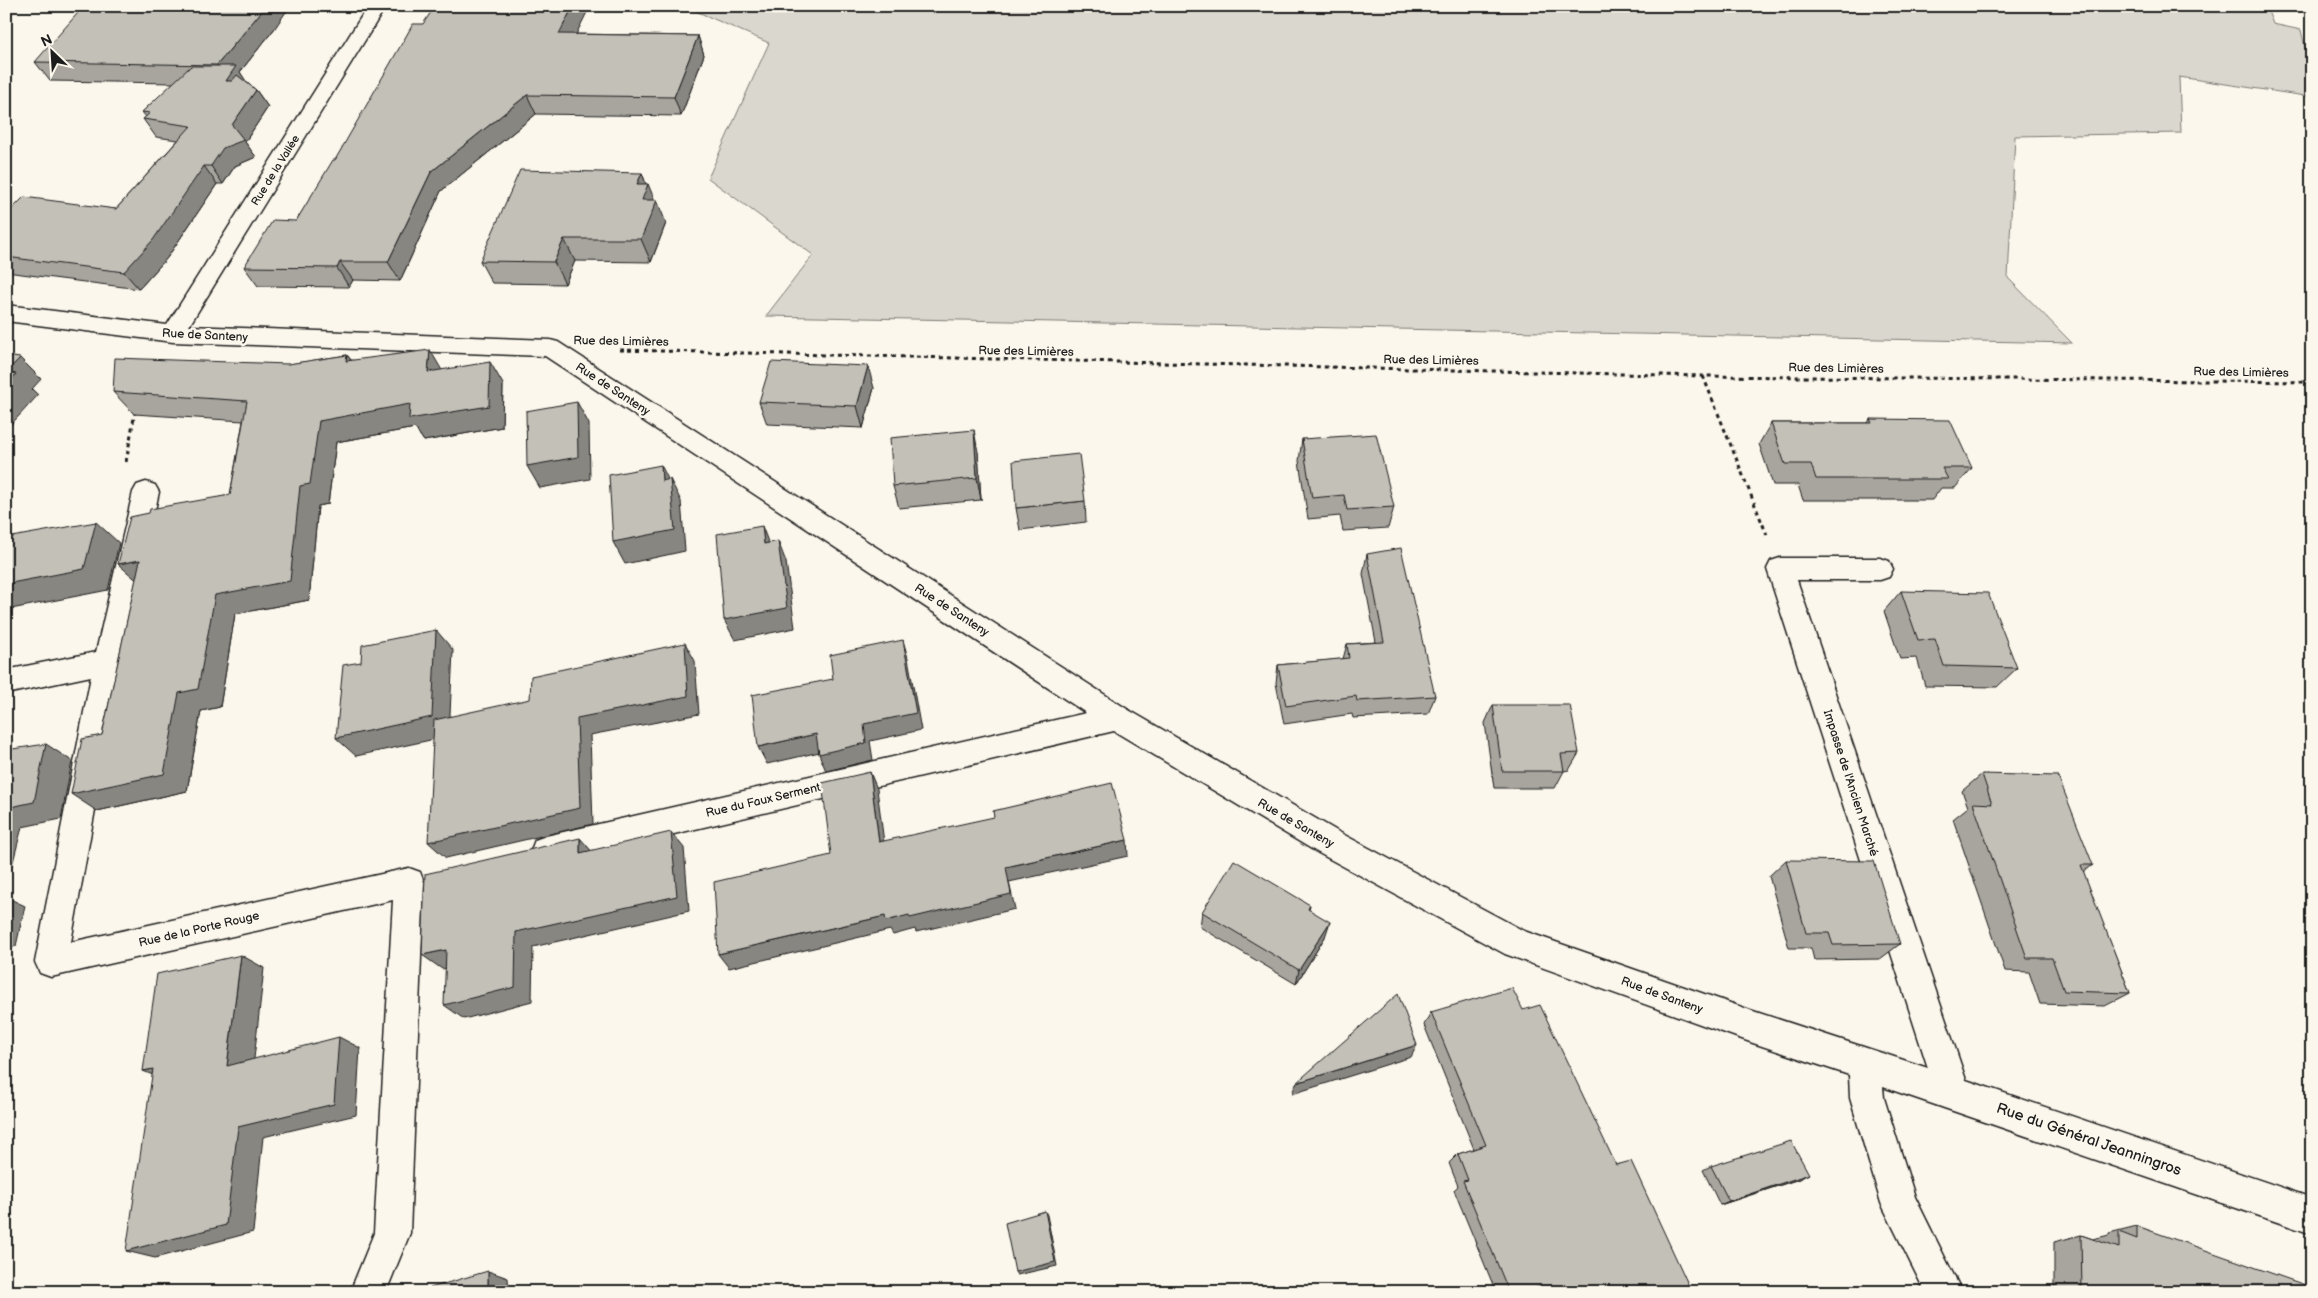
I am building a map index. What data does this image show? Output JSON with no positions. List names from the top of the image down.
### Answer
{
  "streets": {
    "street": [
      "Rue de la Vallée",
      "Rue de Santeny",
      "Impasse de l'Ancien Marché",
      "Rue du Faux Serment",
      "Rue de la Porte Rouge",
      "Rue du Général Jeanningros"
    ],
    "path": ["Rue des Limières"]
  },
  "crossings": [
    ["Rue de la Vallée", "Rue de Santeny"],
    ["Rue de Santeny", "Rue du Faux Serment"],
    ["Rue de Santeny", "Rue du Général Jeanningros"],
    ["Impasse de l'Ancien Marché", "Rue du Général Jeanningros"]
  ],
  "north": "top left"
}
